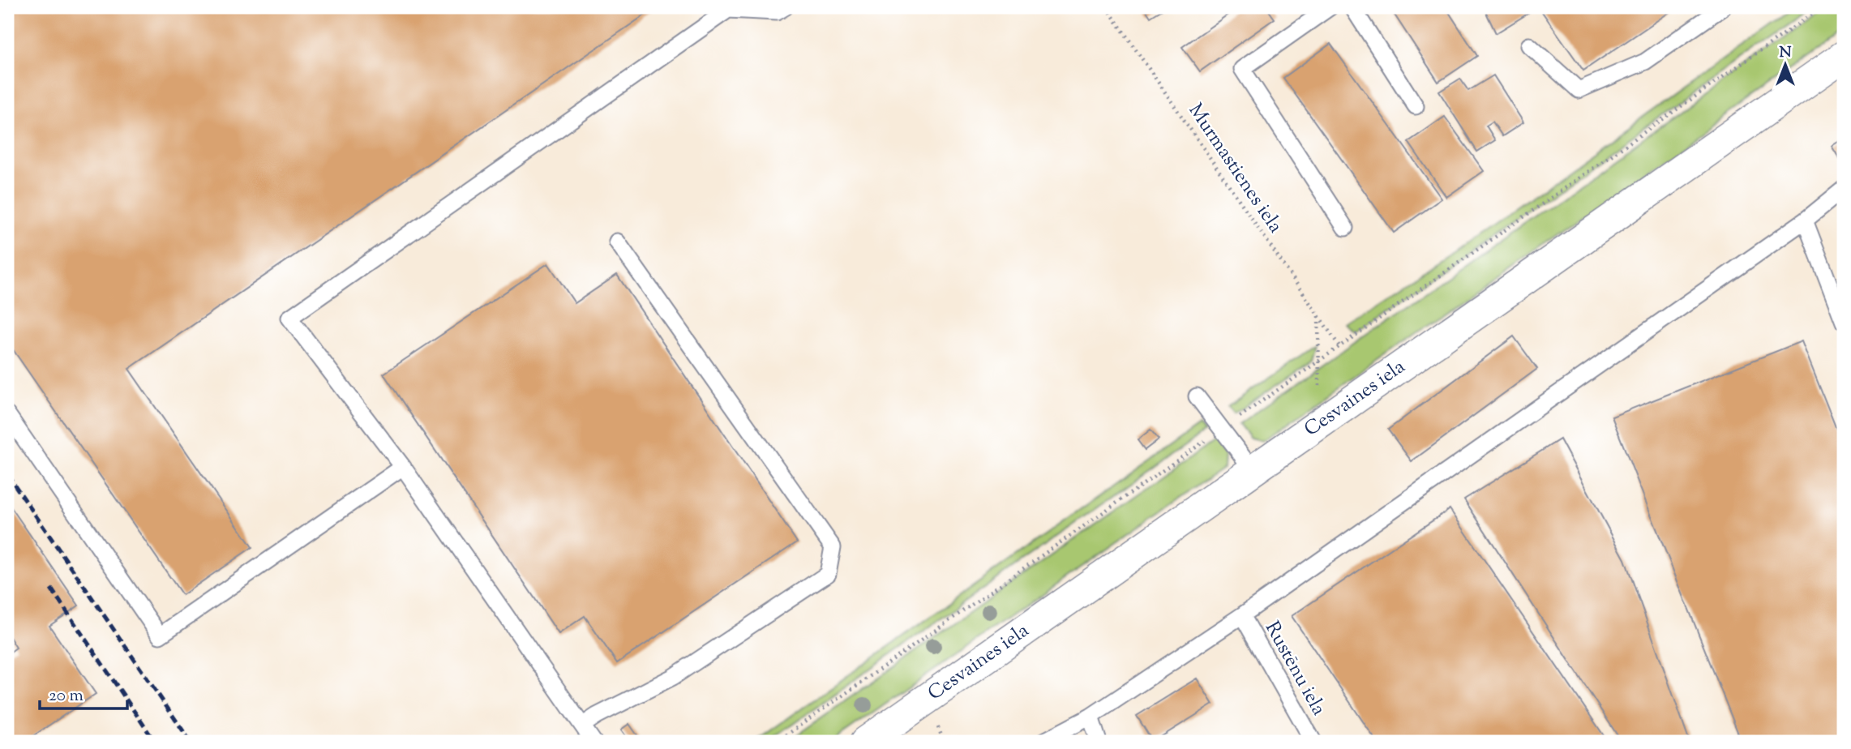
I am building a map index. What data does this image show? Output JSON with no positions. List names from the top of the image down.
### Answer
{
  "streets": {
    "street": ["Cesvaines iela"],
    "lane": ["Rustēnu iela"],
    "path": ["Murmastienes iela"]
  },
  "scale_bar": "20 m",
  "north": "top"
}
